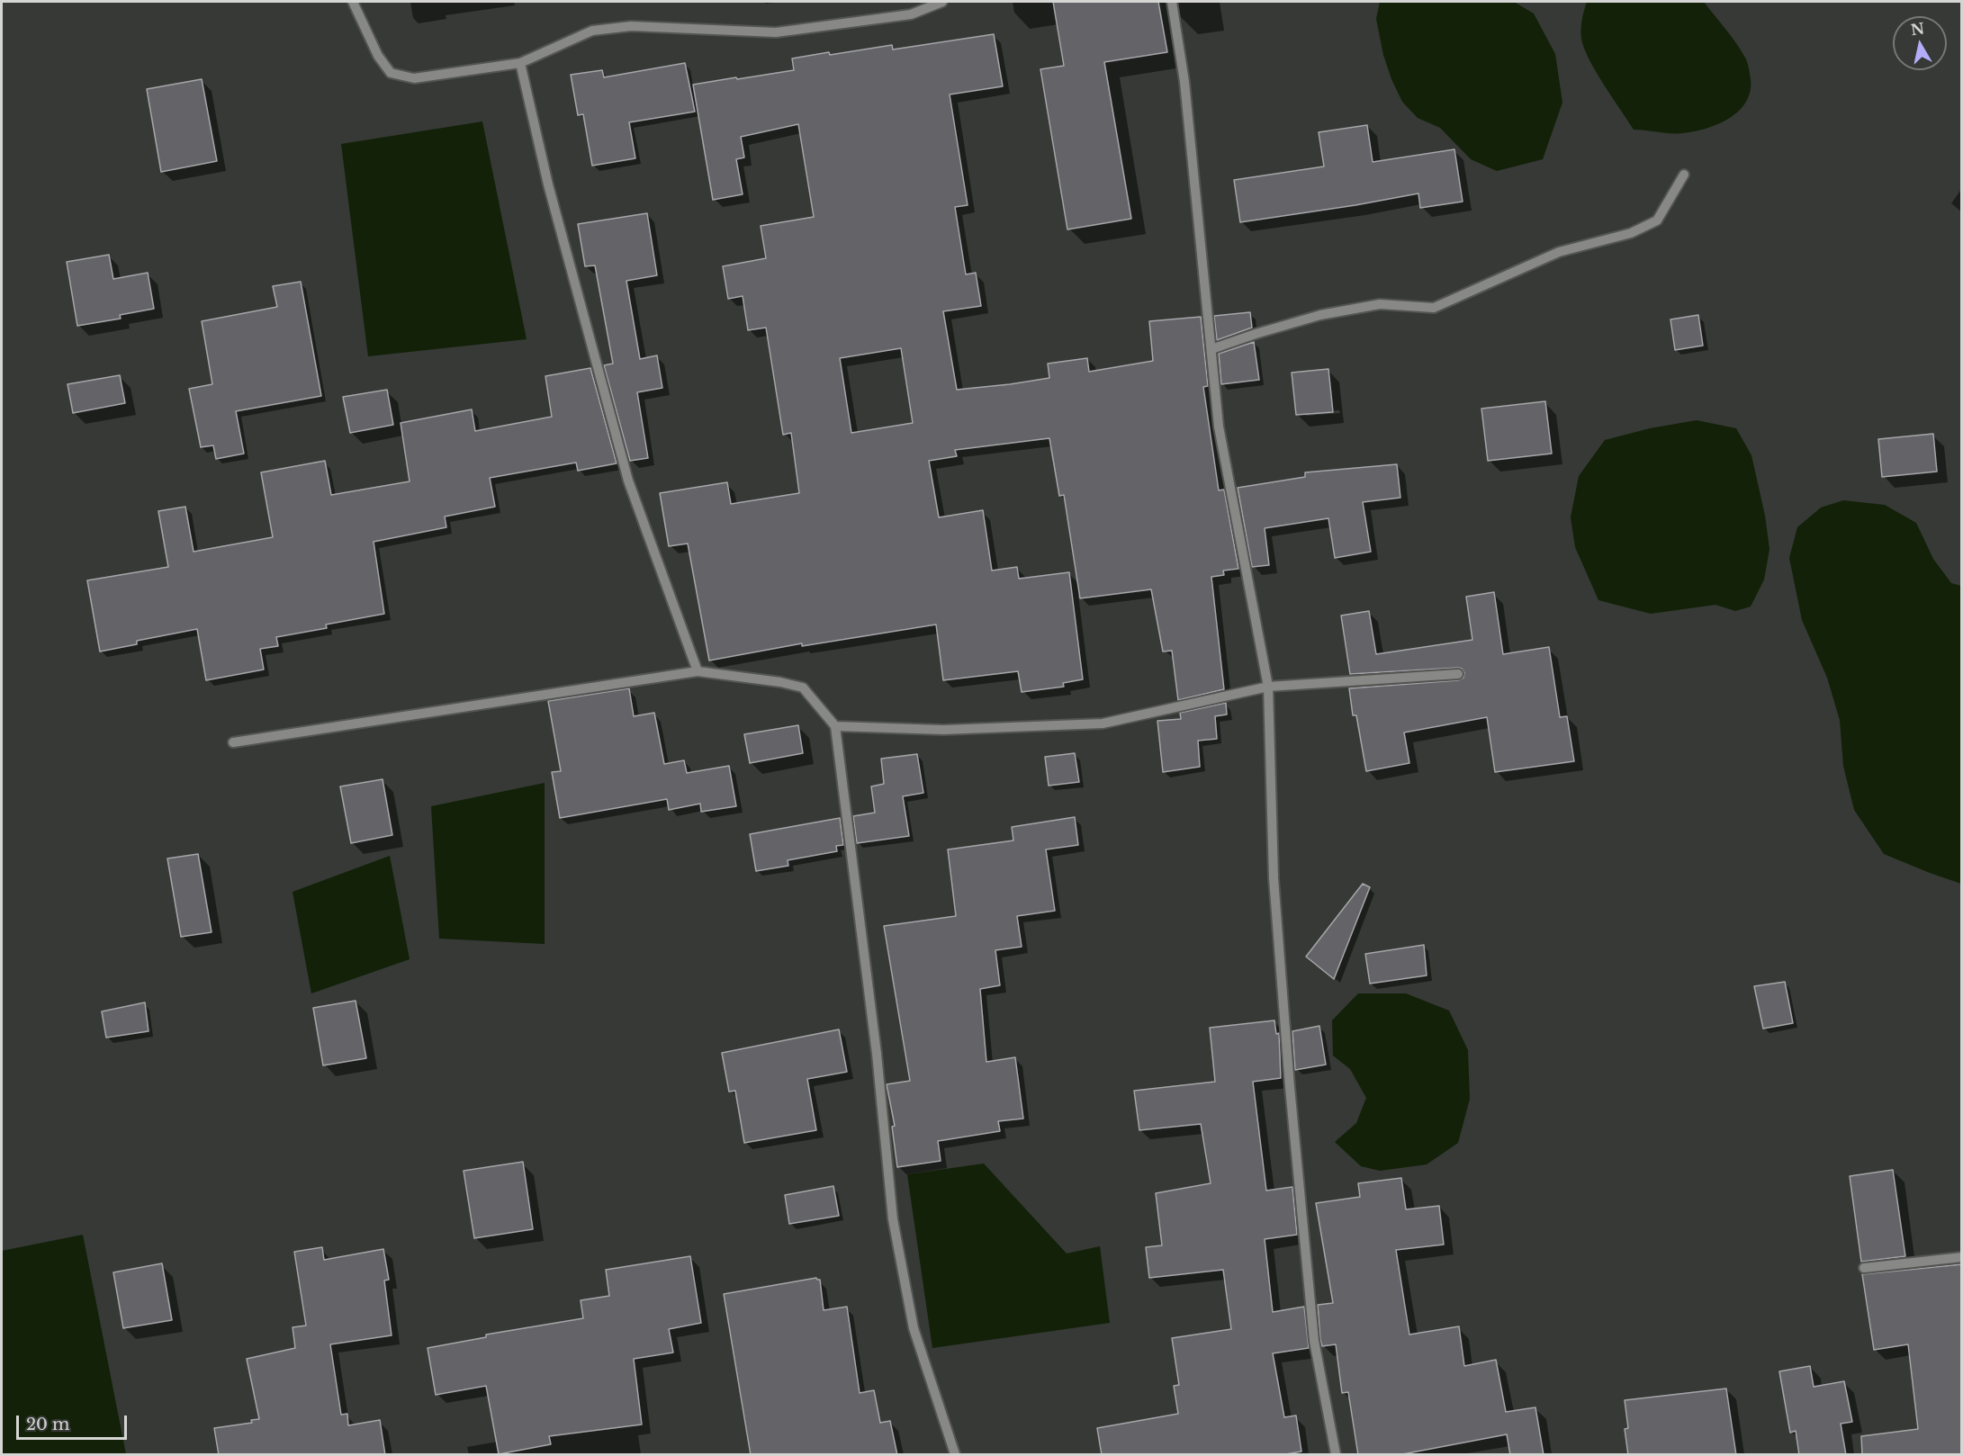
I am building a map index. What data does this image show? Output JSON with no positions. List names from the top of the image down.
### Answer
{
  "scale_bar": "20 m",
  "north": "top"
}
